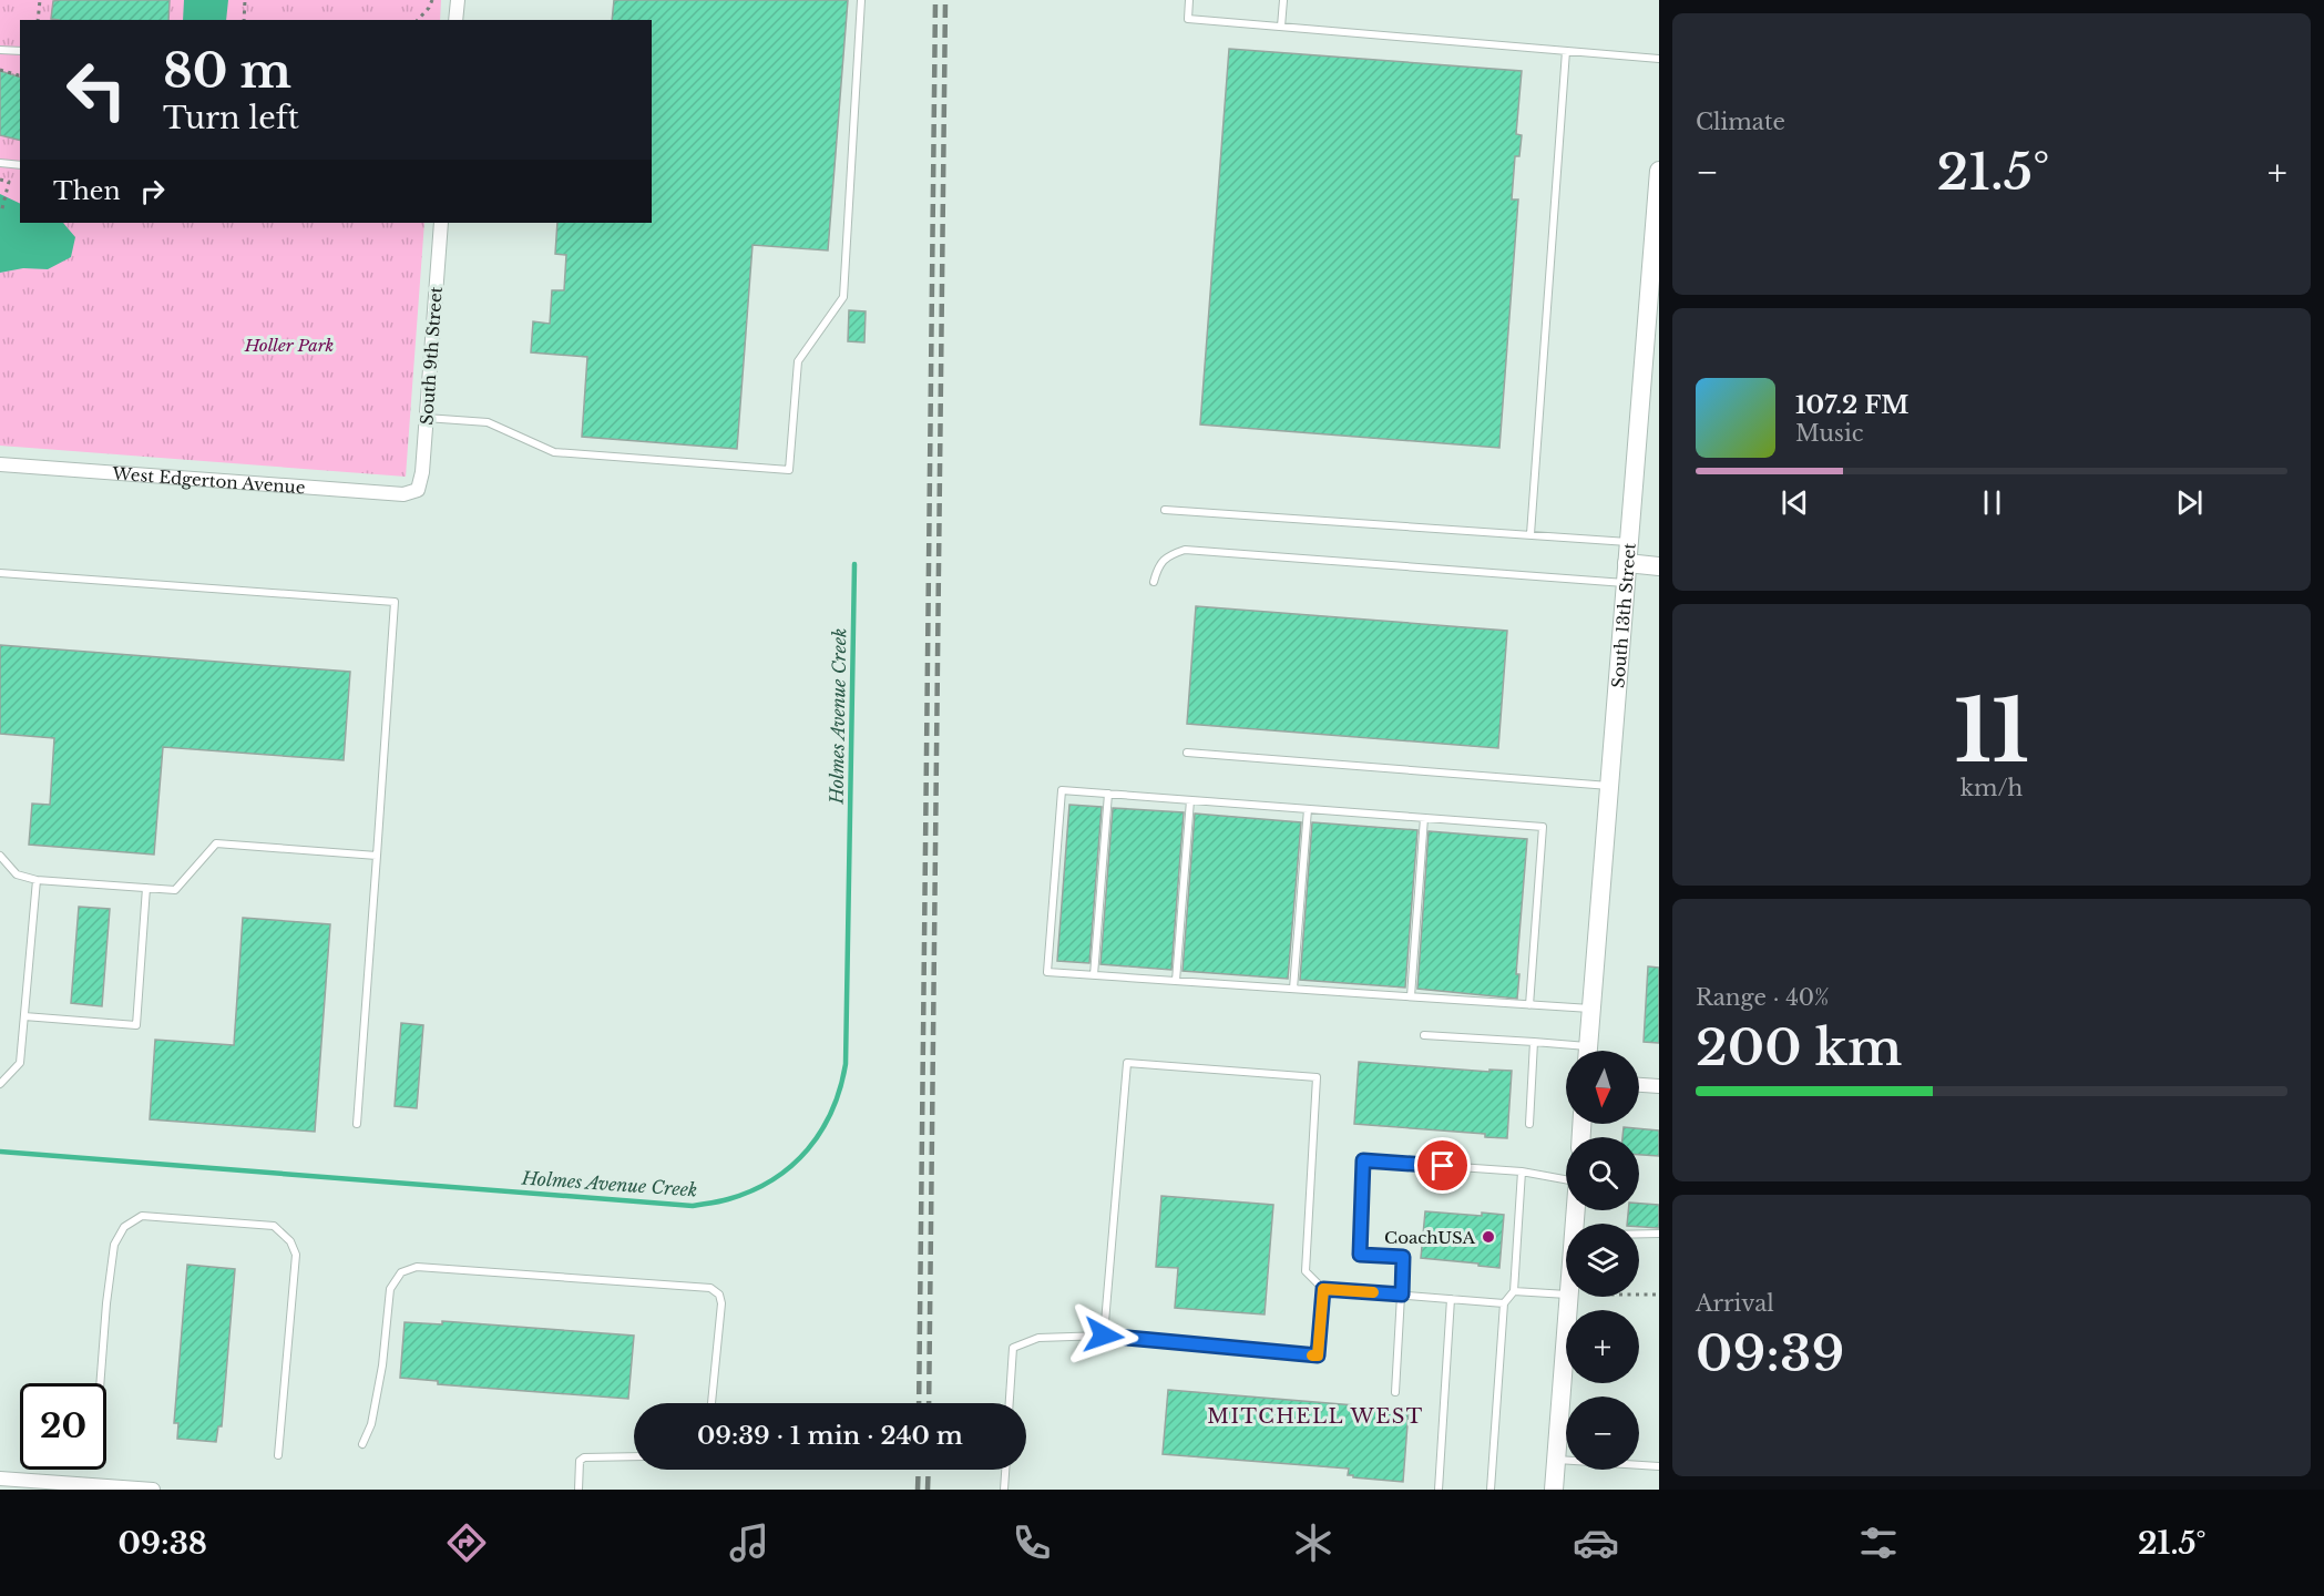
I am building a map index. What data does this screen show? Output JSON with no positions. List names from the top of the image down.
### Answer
{
  "streets": {
    "street": ["South 9th Street", "West Edgerton Avenue", "South 13th Street"]
  },
  "crossings": [
    ["South 9th Street", "West Edgerton Avenue"]
  ],
  "districts": ["MITCHELL WEST"],
  "water": ["Holmes Avenue Creek"],
  "parks": ["Holler Park"],
  "places": ["CoachUSA"],
  "north": "bottom",
  "page": {
    "tile": [
      "Climate",
      ["11", "km/h"],
      ["Range · 40%", "200 km"],
      ["Arrival", "09:39"]
    ],
    "turn": ["80 m", "Turn left"],
    "heat": ["−", "21.5°", "+"],
    "then": "Then",
    "song": ["107.2 FM", "Music"],
    "map_buttons": ["+", "−"],
    "limit": "20",
    "trip": "09:39 · 1 min · 240 m",
    "tabs": ["09:38", "21.5°"]
  }
}
